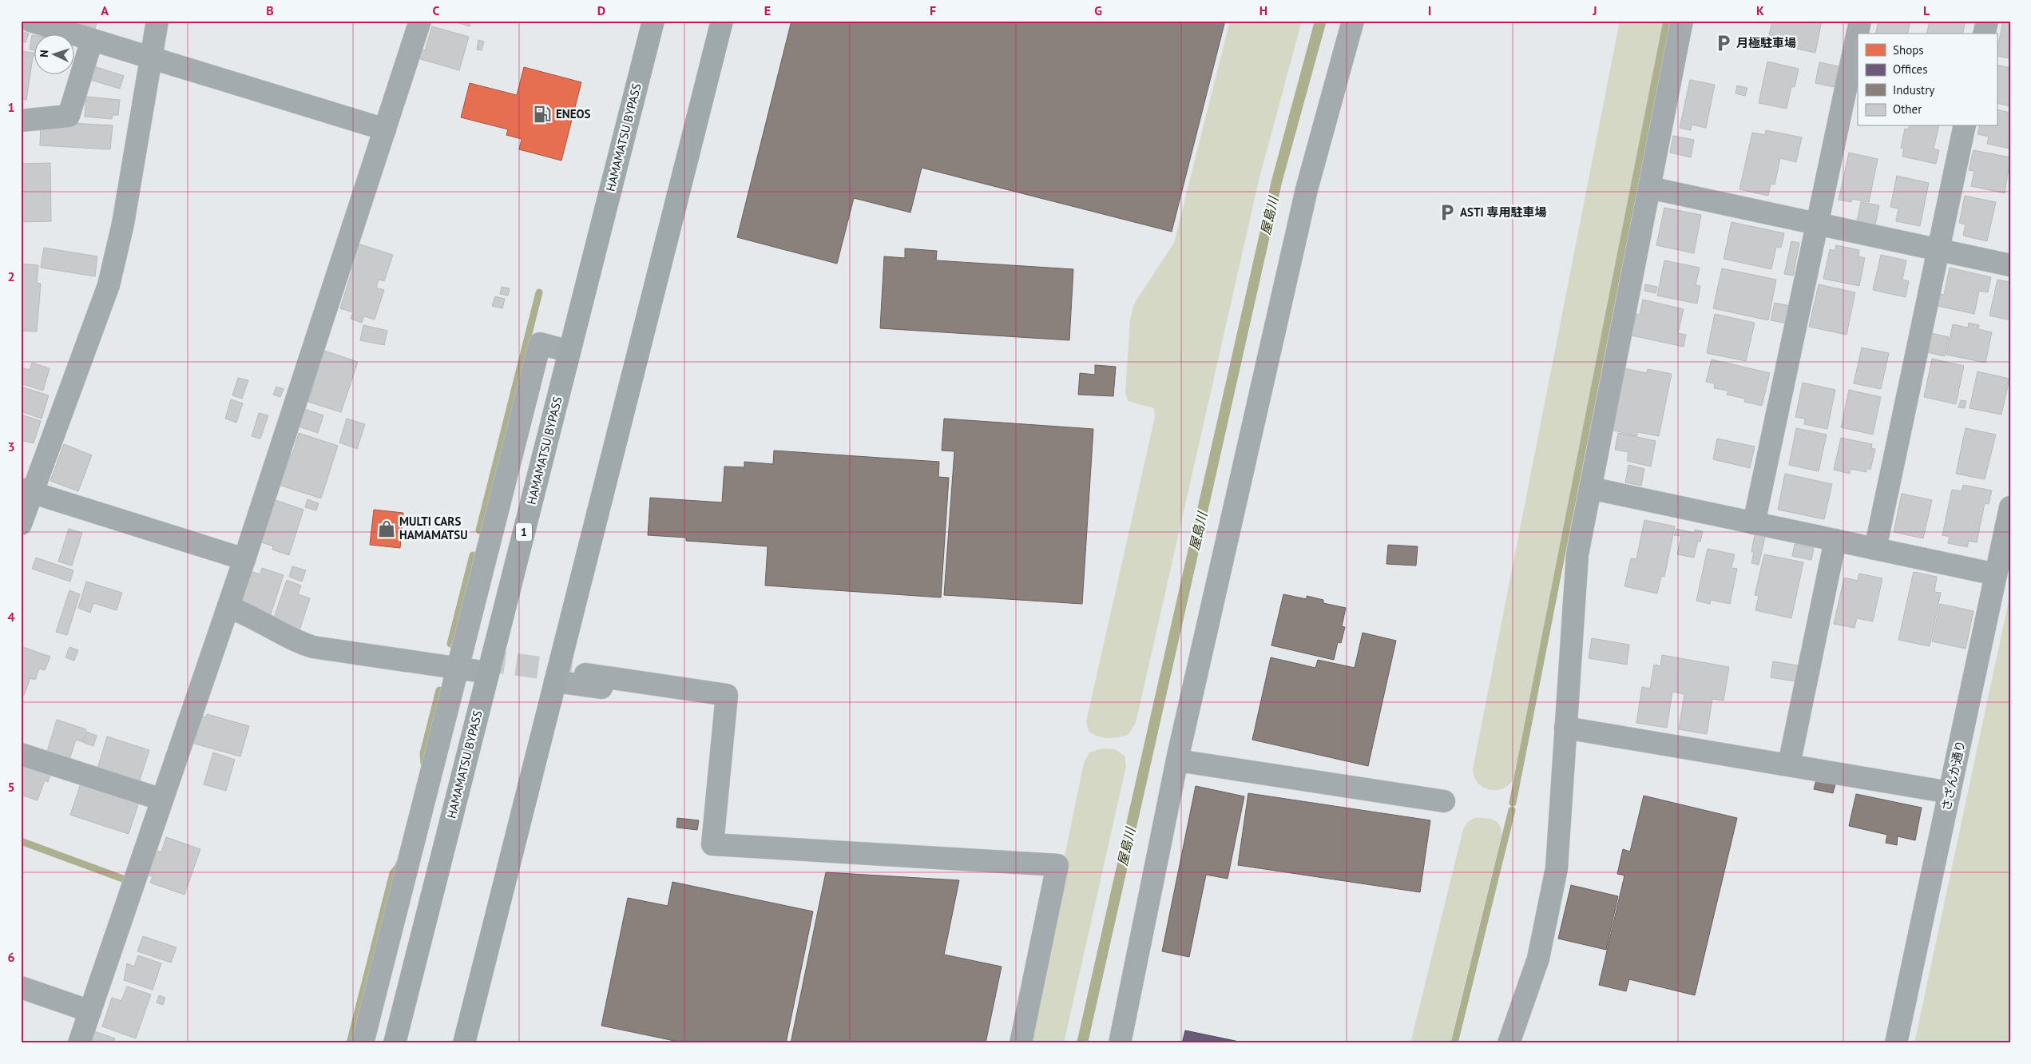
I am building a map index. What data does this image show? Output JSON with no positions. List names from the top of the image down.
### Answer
{
  "streets": {
    "highway": ["HAMAMATSU BYPASS", "1"],
    "street": ["さざんか通り"]
  },
  "water": ["屋島川"],
  "places": {
    "parking": ["月極駐車場", "ASTI 専用駐車場"],
    "fuel station": ["ENEOS"],
    "shop": ["MULTI CARS HAMAMATSU"]
  },
  "legend": [
    "Shops",
    "Offices",
    "Industry",
    "Other"
  ],
  "north": "left",
  "grid": {
    "columns": [
      "A",
      "B",
      "C",
      "D",
      "E",
      "F",
      "G",
      "H",
      "I",
      "J",
      "K",
      "L"
    ],
    "rows": [
      "1",
      "2",
      "3",
      "4",
      "5",
      "6"
    ]
  }
}
